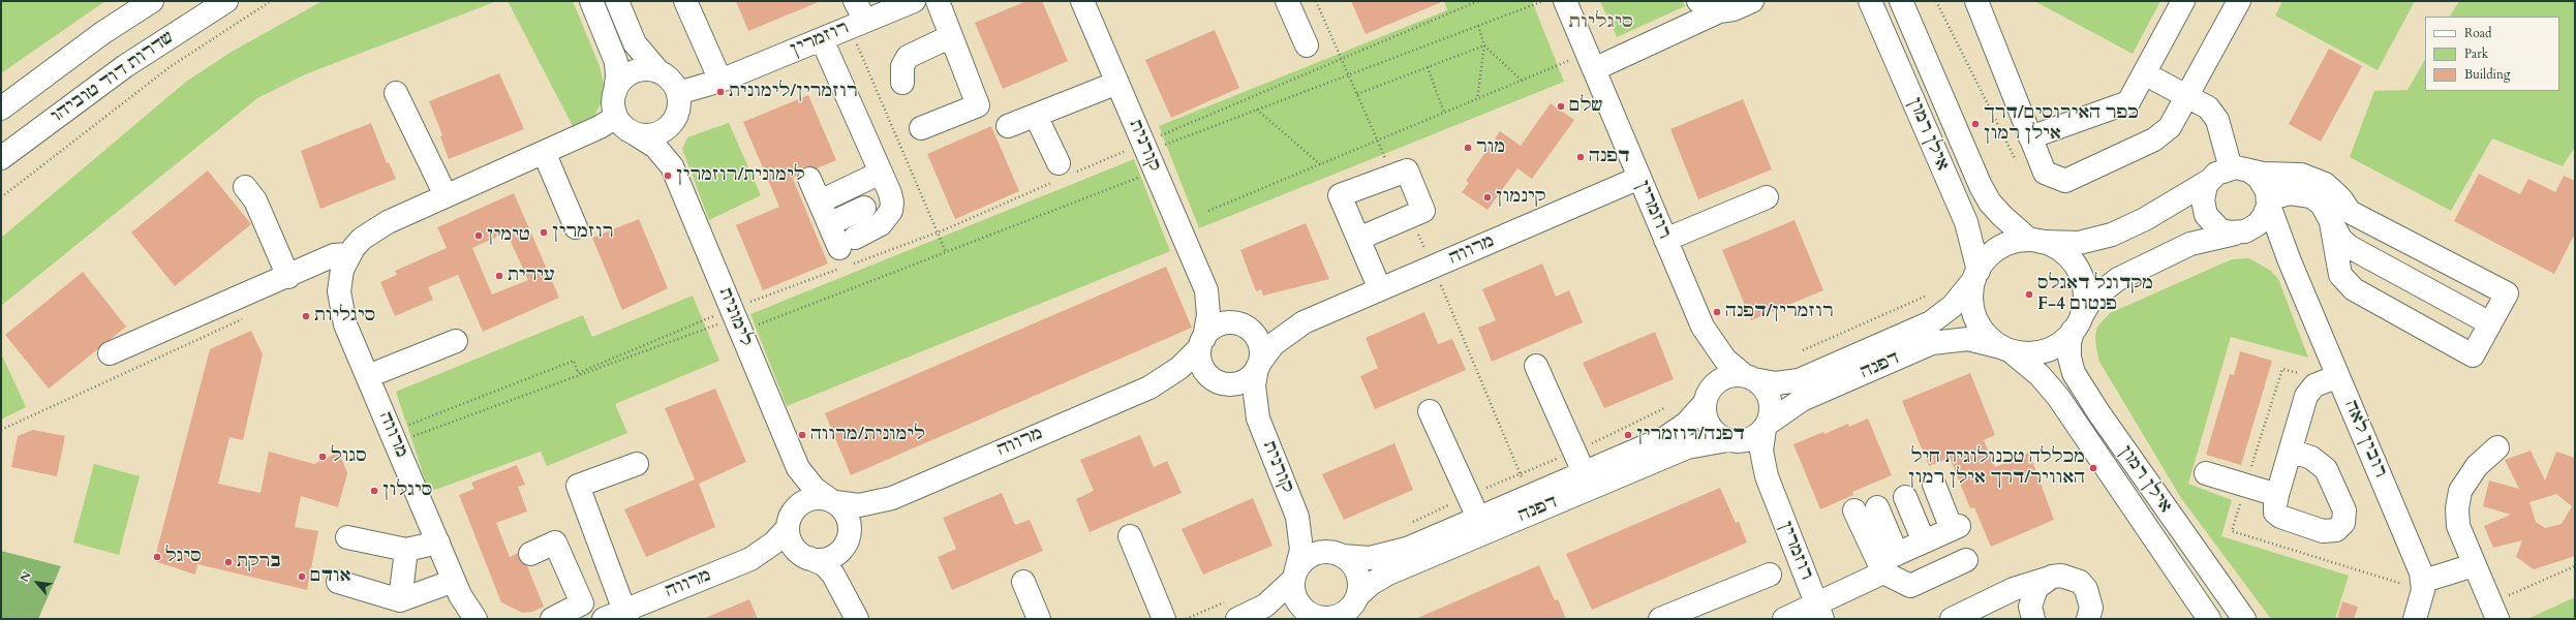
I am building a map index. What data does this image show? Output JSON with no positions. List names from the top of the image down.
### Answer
{
  "streets": {
    "main road": [
      "רוזמרין",
      "שדרות דוד טוביהו",
      "אילן רמון",
      "קורנית",
      "מרווה",
      "לימונית",
      "דפנה",
      "רובין לאה"
    ]
  },
  "crossings": [
    ["רוזמרין", "מרווה"],
    ["רוזמרין", "לימונית"],
    ["רוזמרין", "דפנה"],
    ["אילן רמון", "דפנה"],
    ["קורנית", "מרווה"],
    ["קורנית", "דפנה"],
    ["מרווה", "לימונית"]
  ],
  "districts": ["סיגליות"],
  "places": [
    "רוזמרין/לימונית",
    "שלם",
    "כפר האירוסים/דרך אילן רמון",
    "מור",
    "דפנה",
    "לימונית/רוזמרין",
    "קינמון",
    "רוזמרין",
    "טימין",
    "עירית",
    "מקדונל דאגלס F-4 פנטום",
    "רוזמרין/דפנה",
    "סיגליות",
    "לימונית/מרווה",
    "דפנה/רוזמרין",
    "סגול",
    "מכללה טכנולוגית חיל האוויר/דרך אילן רמון",
    "סיגלון",
    "סיגל",
    "ברקת",
    "אודם"
  ],
  "legend": ["Road", "Park", "Building"],
  "north": "top left"
}
